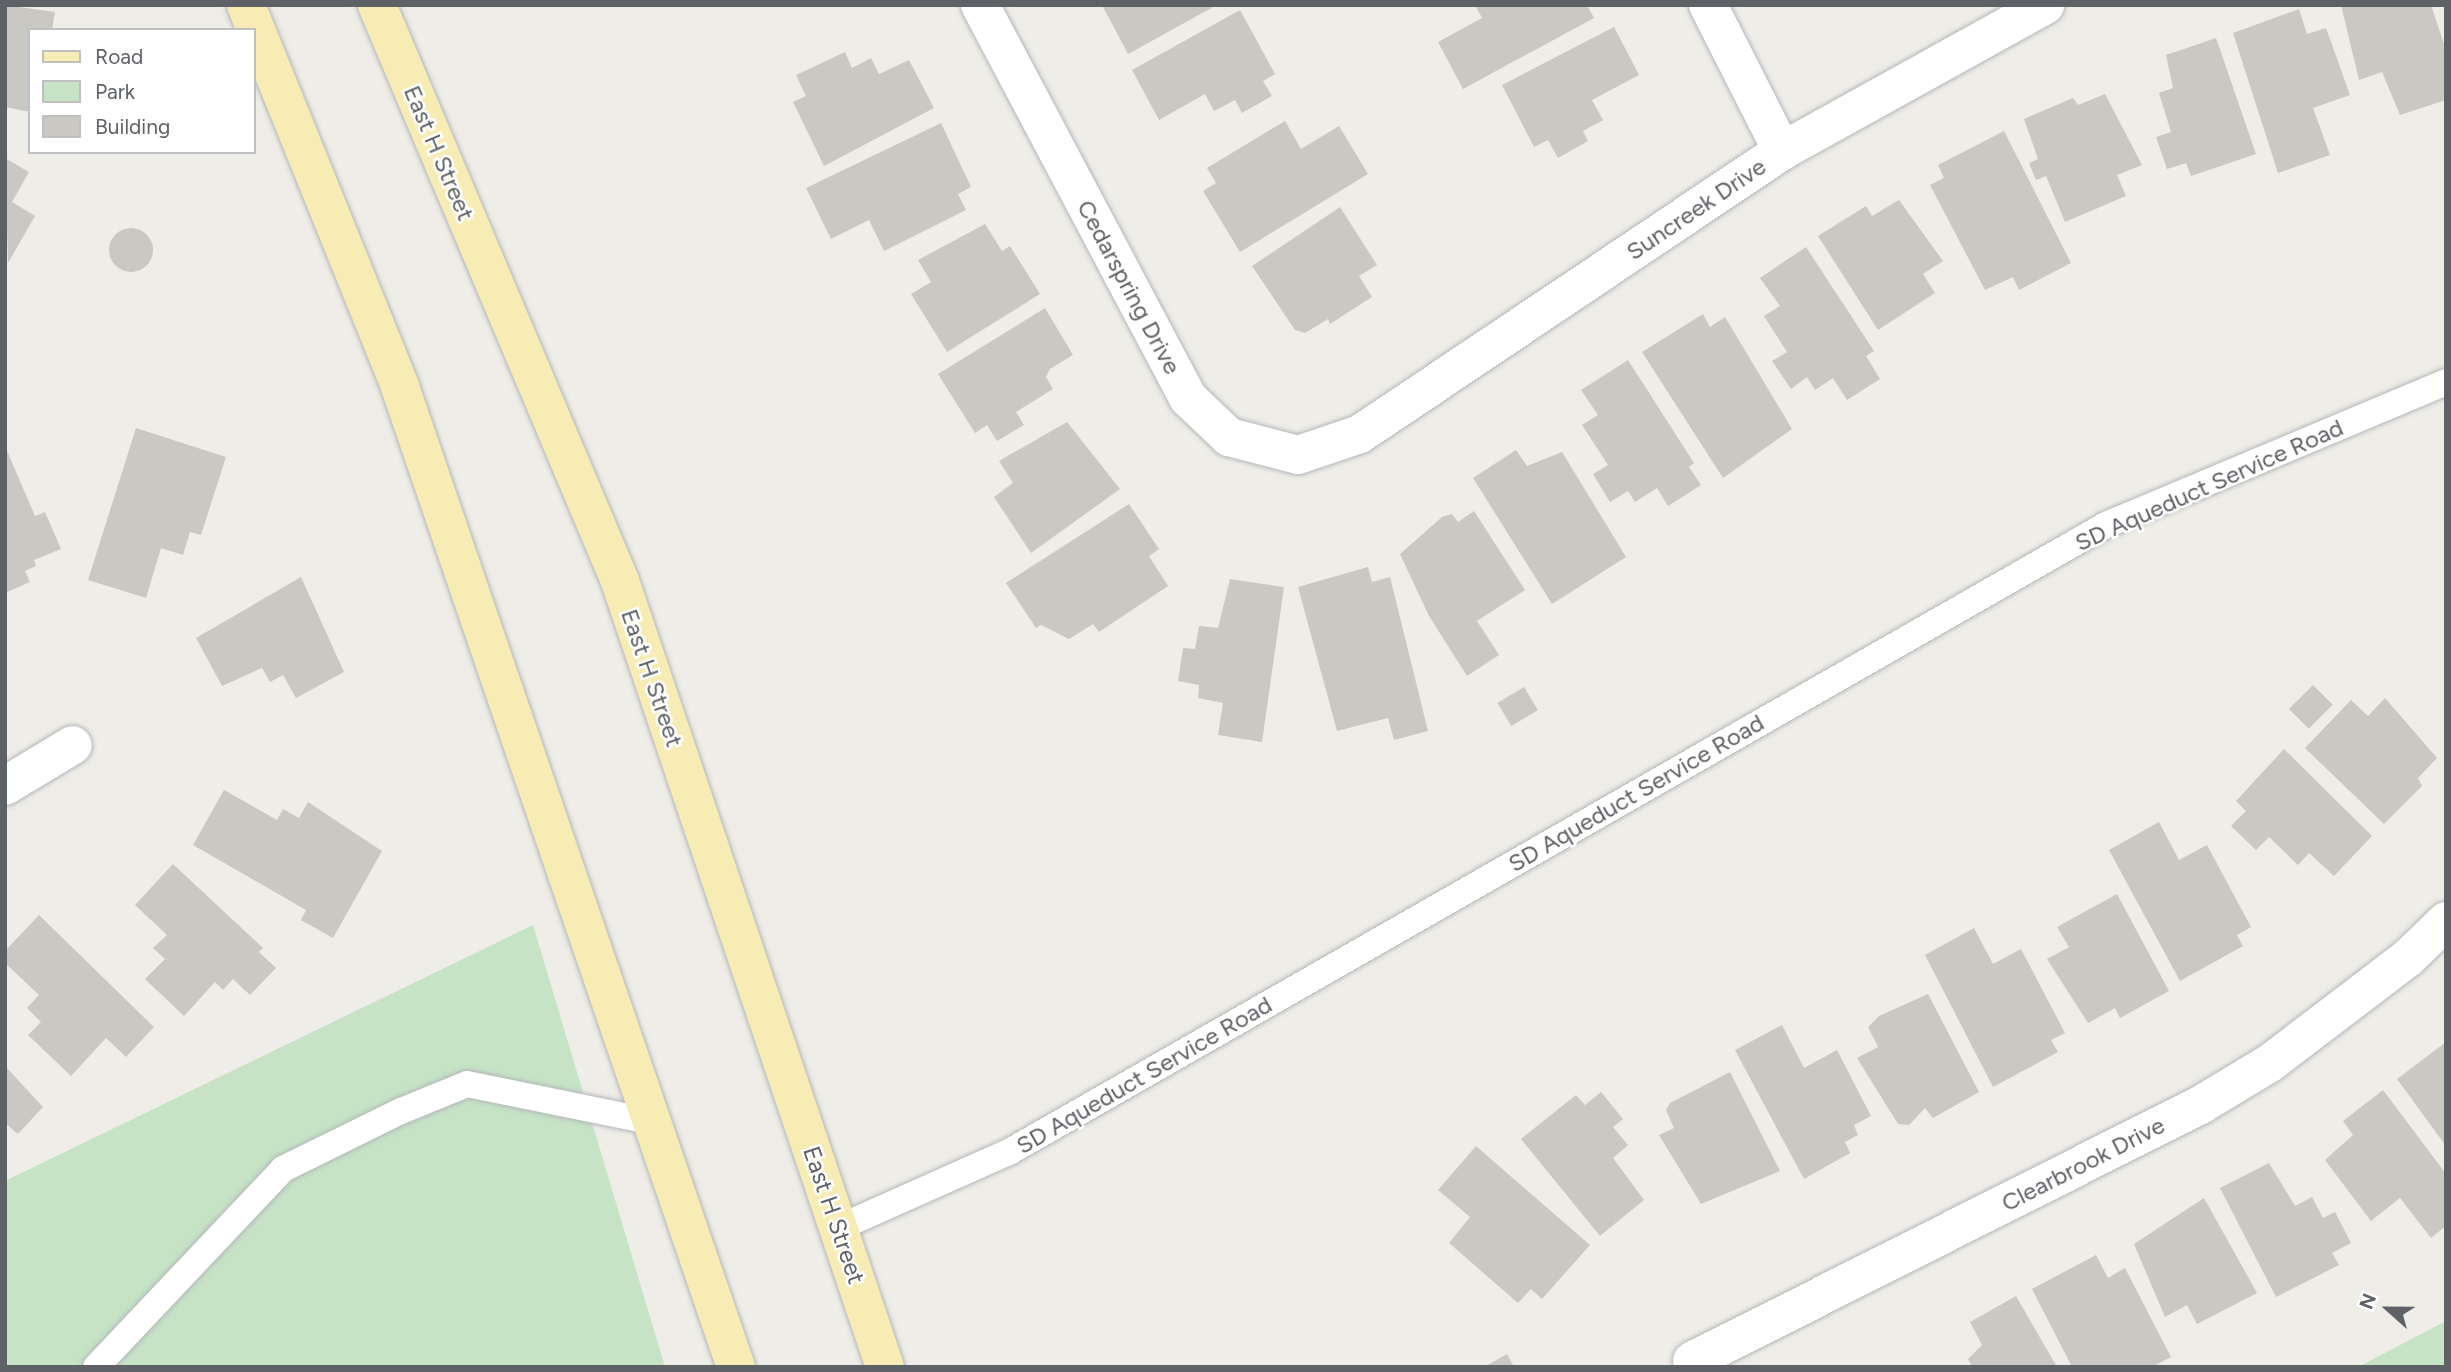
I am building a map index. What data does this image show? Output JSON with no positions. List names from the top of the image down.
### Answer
{
  "streets": {
    "main road": ["East H Street"],
    "street": ["Suncreek Drive", "Cedarspring Drive", "Clearbrook Drive"],
    "lane": ["SD Aqueduct Service Road"]
  },
  "crossings": [
    ["East H Street", "SD Aqueduct Service Road"],
    ["Suncreek Drive", "Cedarspring Drive"]
  ],
  "legend": ["Road", "Park", "Building"],
  "north": "left"
}
